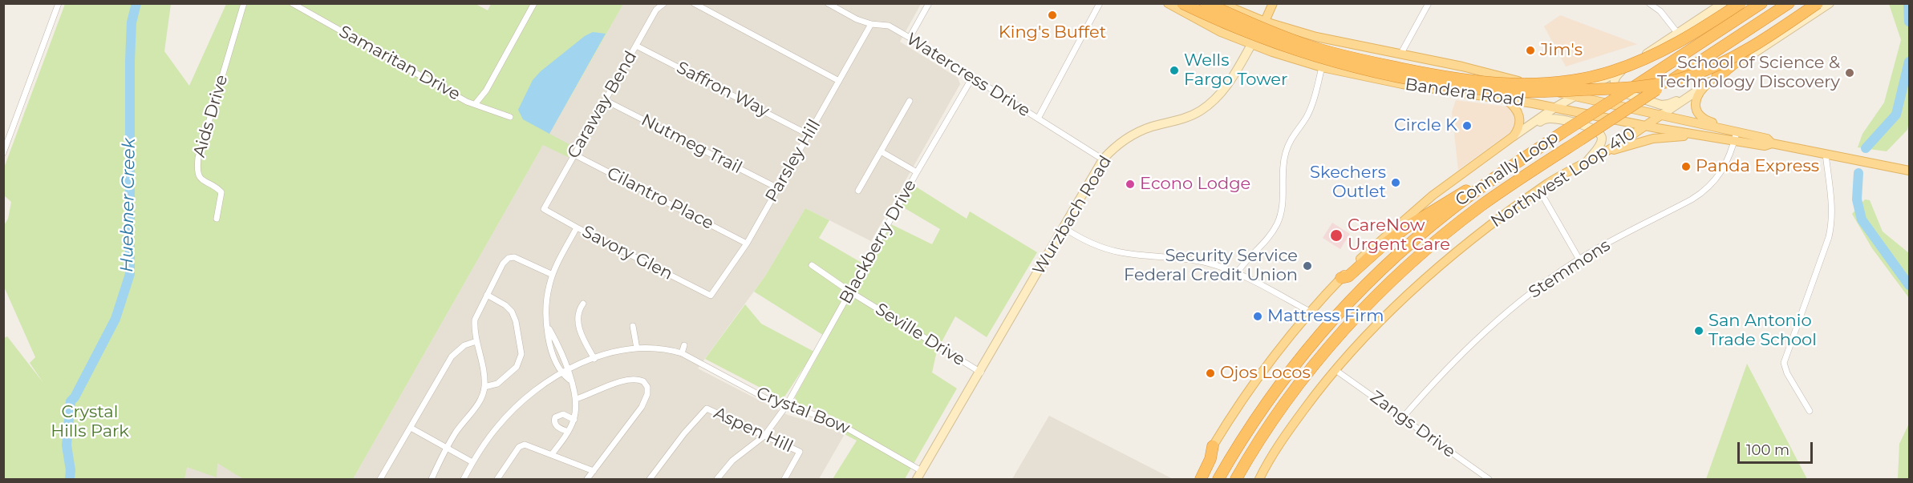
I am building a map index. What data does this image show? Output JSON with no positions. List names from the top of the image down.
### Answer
{
  "streets": {
    "highway": ["Connally Loop"],
    "main road": ["Bandera Road", "Northwest Loop 410", "Wurzbach Road"],
    "street": [
      "Samaritan Drive",
      "Watercress Drive",
      "Saffron Way",
      "Caraway Bend",
      "Aids Drive",
      "Nutmeg Trail",
      "Parsley Hill",
      "Cilantro Place",
      "Blackberry Drive",
      "Savory Glen",
      "Stemmons",
      "Seville Drive",
      "Crystal Bow",
      "Zangs Drive",
      "Aspen Hill"
    ]
  },
  "crossings": [
    ["Watercress Drive", "Parsley Hill"],
    ["Watercress Drive", "Wurzbach Road"],
    ["Watercress Drive", "Blackberry Drive"],
    ["Saffron Way", "Caraway Bend"],
    ["Saffron Way", "Parsley Hill"],
    ["Bandera Road", "Northwest Loop 410"],
    ["Bandera Road", "Wurzbach Road"],
    ["Bandera Road", "Stemmons"],
    ["Caraway Bend", "Nutmeg Trail"],
    ["Caraway Bend", "Cilantro Place"],
    ["Caraway Bend", "Savory Glen"],
    ["Nutmeg Trail", "Parsley Hill"],
    ["Parsley Hill", "Cilantro Place"],
    ["Parsley Hill", "Savory Glen"],
    ["Northwest Loop 410", "Zangs Drive"],
    ["Wurzbach Road", "Seville Drive"],
    ["Wurzbach Road", "Crystal Bow"],
    ["Blackberry Drive", "Seville Drive"],
    ["Blackberry Drive", "Crystal Bow"],
    ["Blackberry Drive", "Aspen Hill"],
    ["Stemmons", "Zangs Drive"]
  ],
  "water": ["Huebner Creek"],
  "parks": ["Crystal Hills Park"],
  "places": [
    "King's Buffet",
    "Jim's",
    "Wells Fargo Tower",
    "School of Science & Technology Discovery",
    "Circle K",
    "Panda Express",
    "Skechers Outlet",
    "Econo Lodge",
    "CareNow Urgent Care",
    "Security Service Federal Credit Union",
    "Mattress Firm",
    "San Antonio Trade School",
    "Ojos Locos"
  ],
  "scale_bar": "100 m"
}
